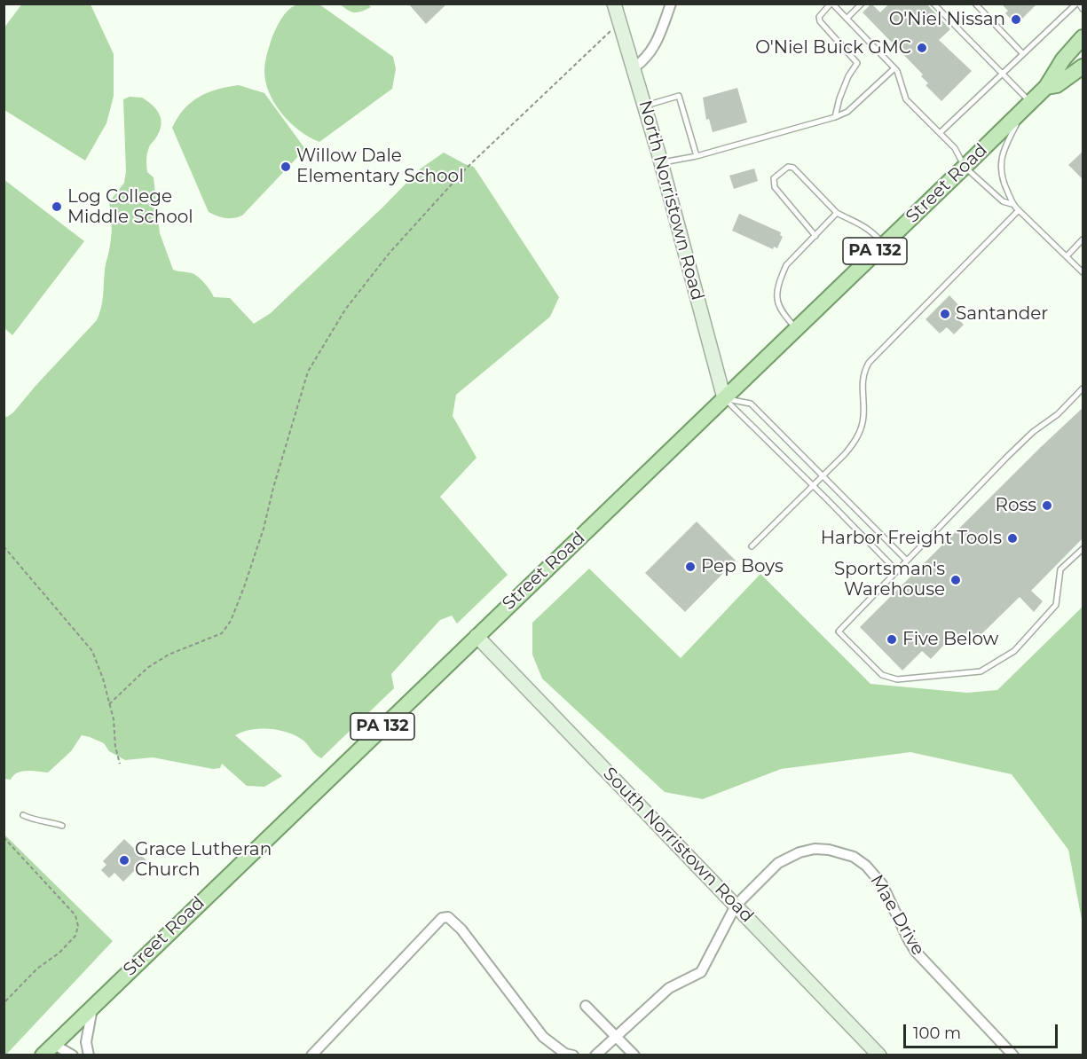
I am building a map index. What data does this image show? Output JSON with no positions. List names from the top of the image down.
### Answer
{
  "streets": {
    "main road": ["Street Road", "PA 132"],
    "street": ["North Norristown Road", "South Norristown Road", "Mae Drive"]
  },
  "crossings": [
    ["Street Road", "North Norristown Road"],
    ["Street Road", "South Norristown Road"],
    ["South Norristown Road", "Mae Drive"]
  ],
  "places": [
    "O'Niel Nissan",
    "O'Niel Buick GMC",
    "Willow Dale Elementary School",
    "Log College Middle School",
    "Santander",
    "Ross",
    "Harbor Freight Tools",
    "Pep Boys",
    "Sportsman's Warehouse",
    "Five Below",
    "Grace Lutheran Church"
  ],
  "scale_bar": "100 m"
}
